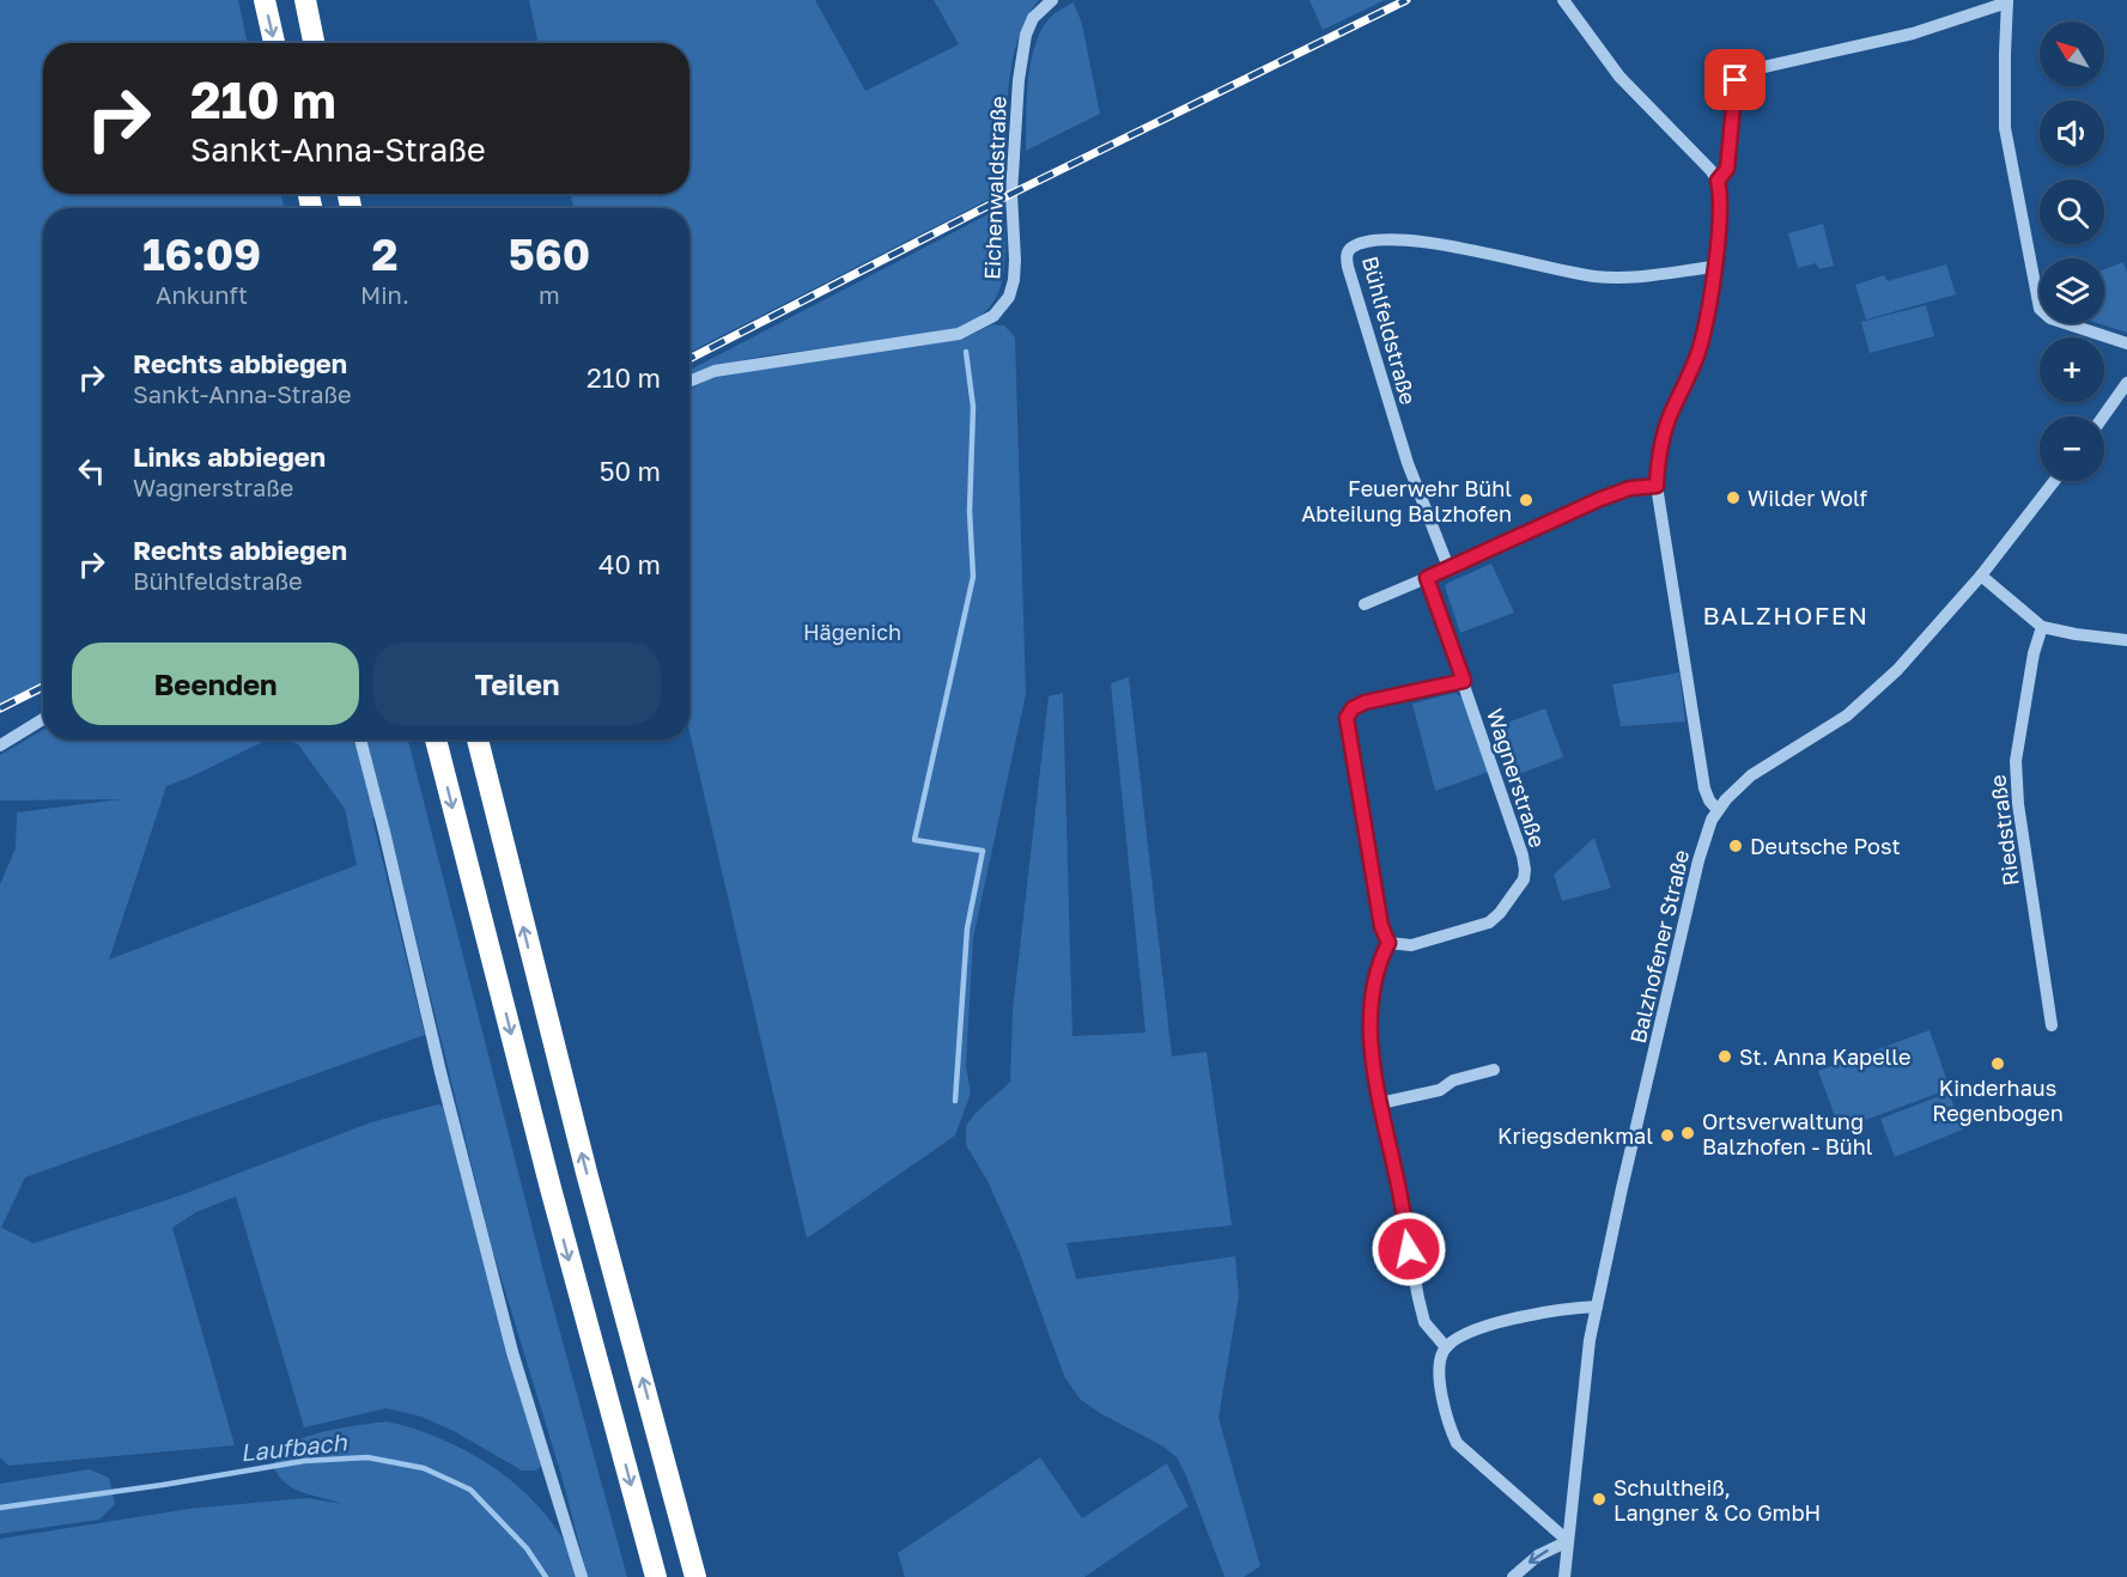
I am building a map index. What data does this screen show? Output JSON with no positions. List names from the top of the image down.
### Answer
{
  "streets": {
    "street": [
      "Eichenwaldstraße",
      "Bühlfeldstraße",
      "Wagnerstraße",
      "Riedstraße",
      "Balzhofener Straße"
    ]
  },
  "districts": ["BALZHOFEN"],
  "water": ["Laufbach"],
  "parks": ["Hägenich"],
  "places": [
    "Wilder Wolf",
    "Feuerwehr Bühl Abteilung Balzhofen",
    "Deutsche Post",
    "St. Anna Kapelle",
    "Kinderhaus Regenbogen",
    "Ortsverwaltung Balzhofen - Bühl",
    "Kriegsdenkmal",
    "Schultheiß, Langner & Co GmbH"
  ],
  "north": "top left",
  "page": {
    "map_buttons": ["+", "−"],
    "turn": ["210 m", "Sankt-Anna-Straße"],
    "eta": [
      "16:09",
      "Ankunft",
      "2",
      "Min.",
      "560",
      "m"
    ],
    "list": [
      {
        "name": "Rechts abbiegen",
        "note": "Sankt-Anna-Straße",
        "value": "210 m"
      },
      {
        "name": "Links abbiegen",
        "note": "Wagnerstraße",
        "value": "50 m"
      },
      {
        "name": "Rechts abbiegen",
        "note": "Bühlfeldstraße",
        "value": "40 m"
      }
    ],
    "buttons": ["Beenden", "Teilen"]
  }
}
